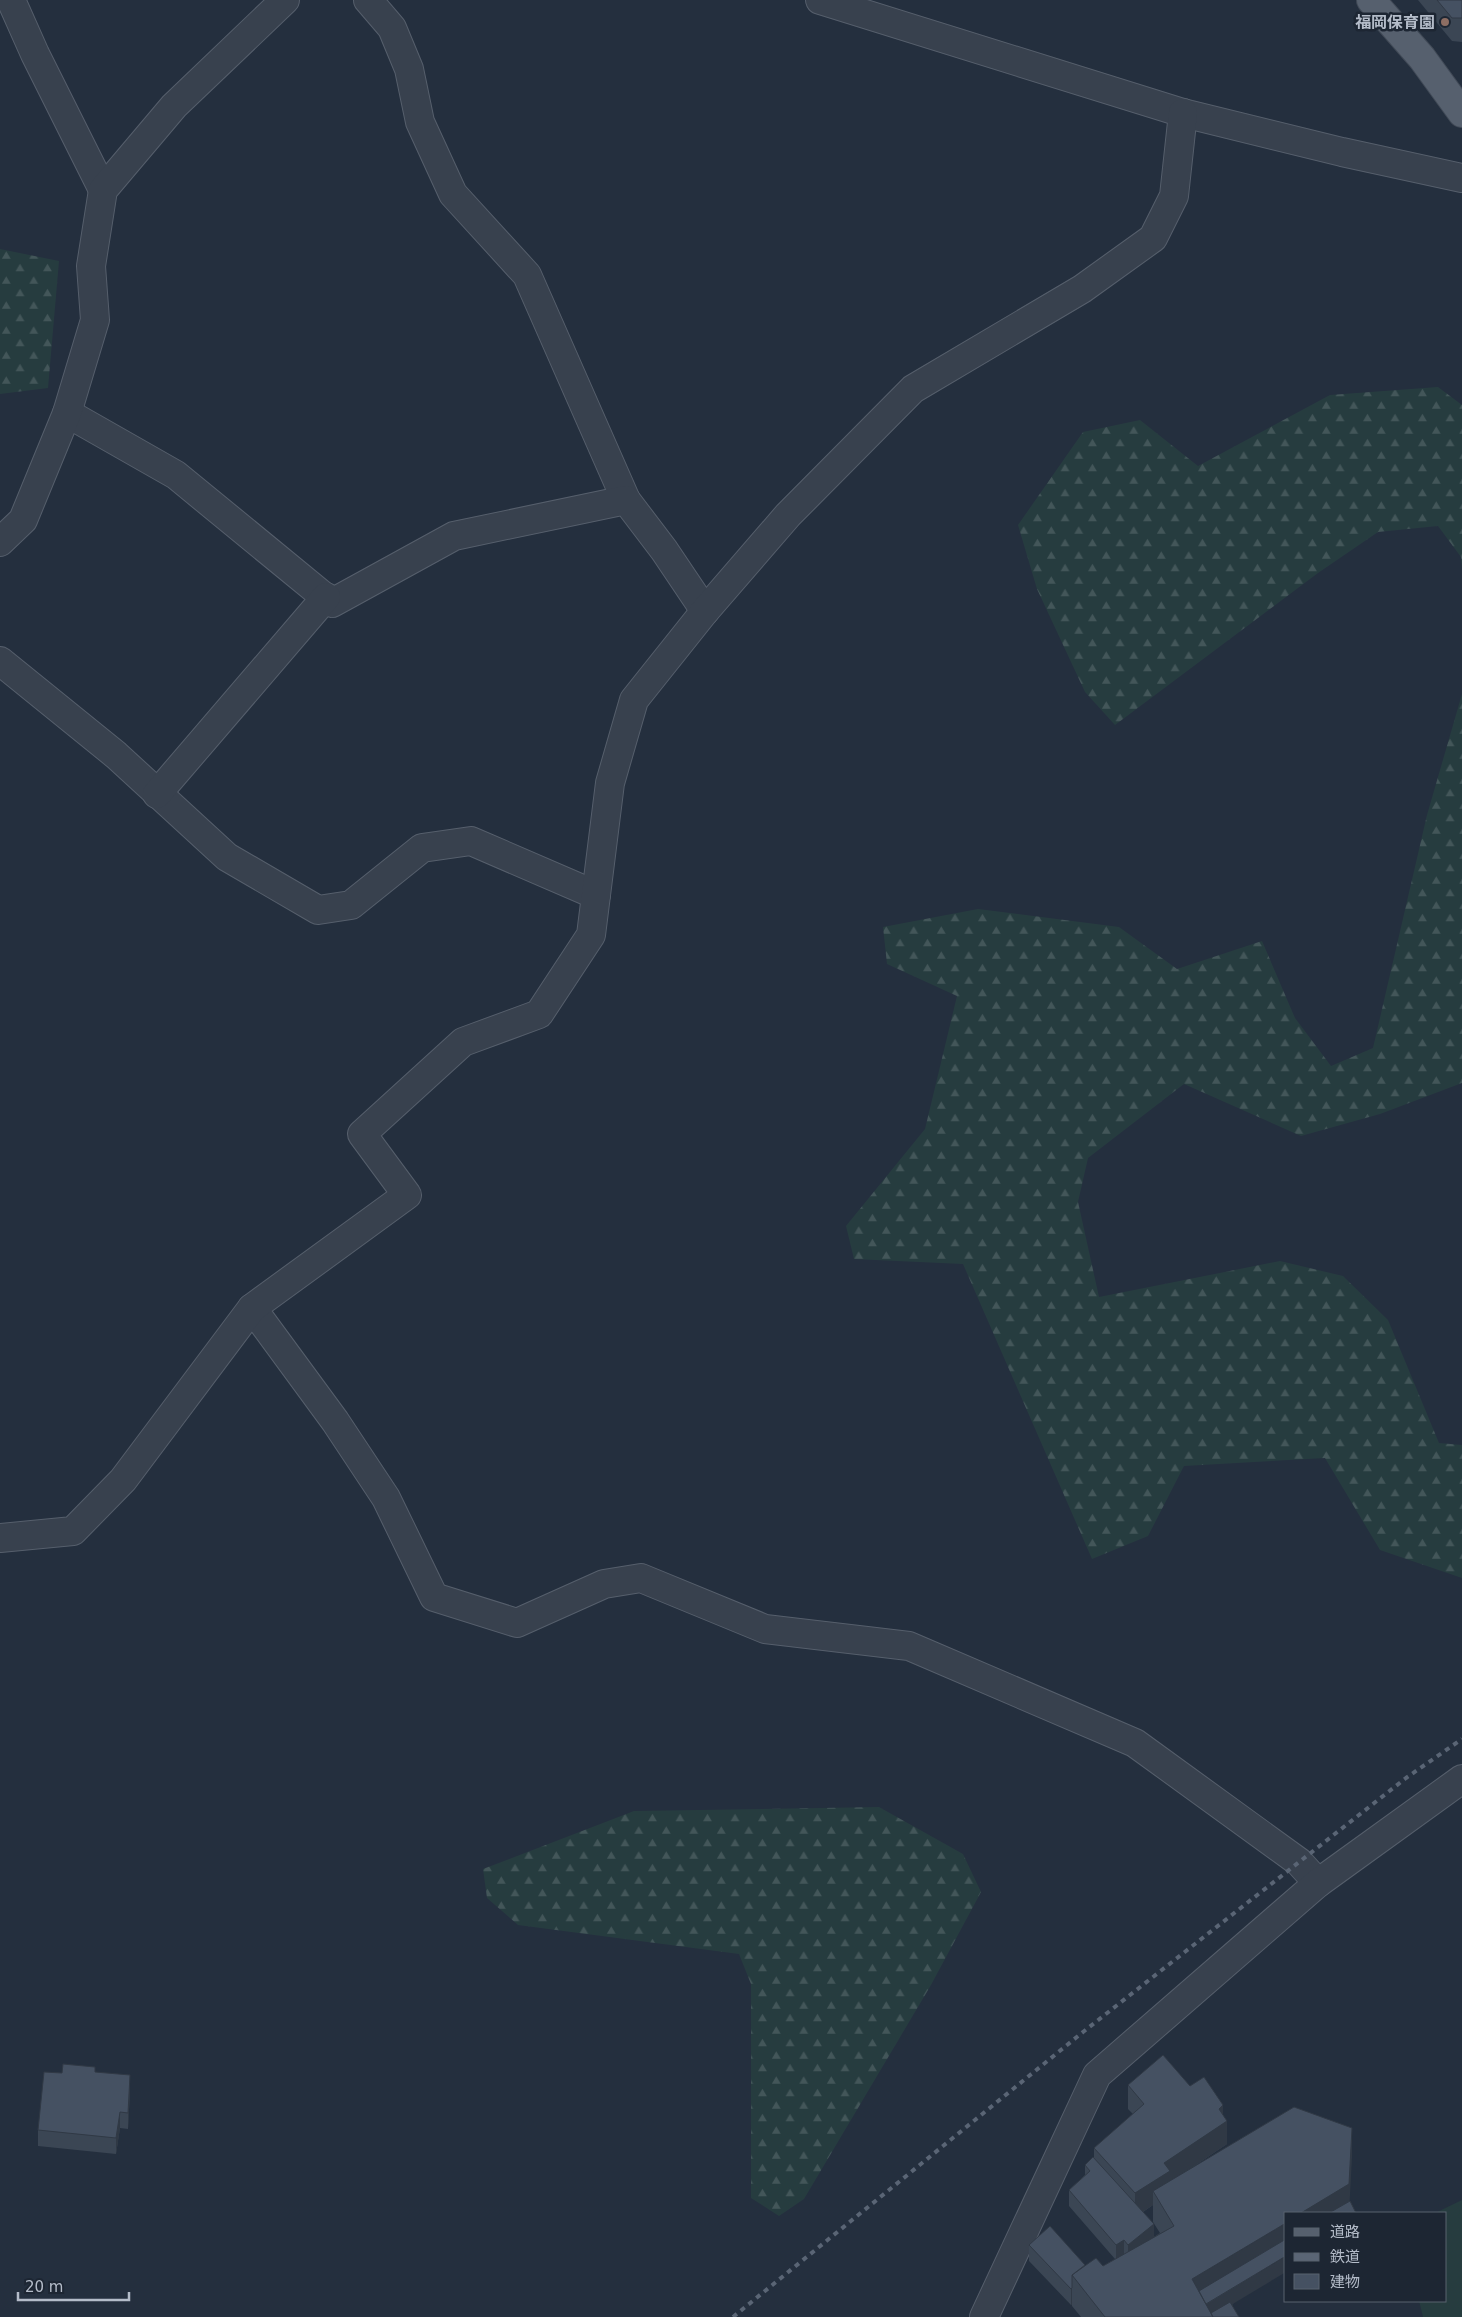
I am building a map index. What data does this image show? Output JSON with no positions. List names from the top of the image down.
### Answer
{
  "places": ["福岡保育園"],
  "legend": ["道路", "鉄道", "建物"],
  "scale_bar": "20 m"
}
